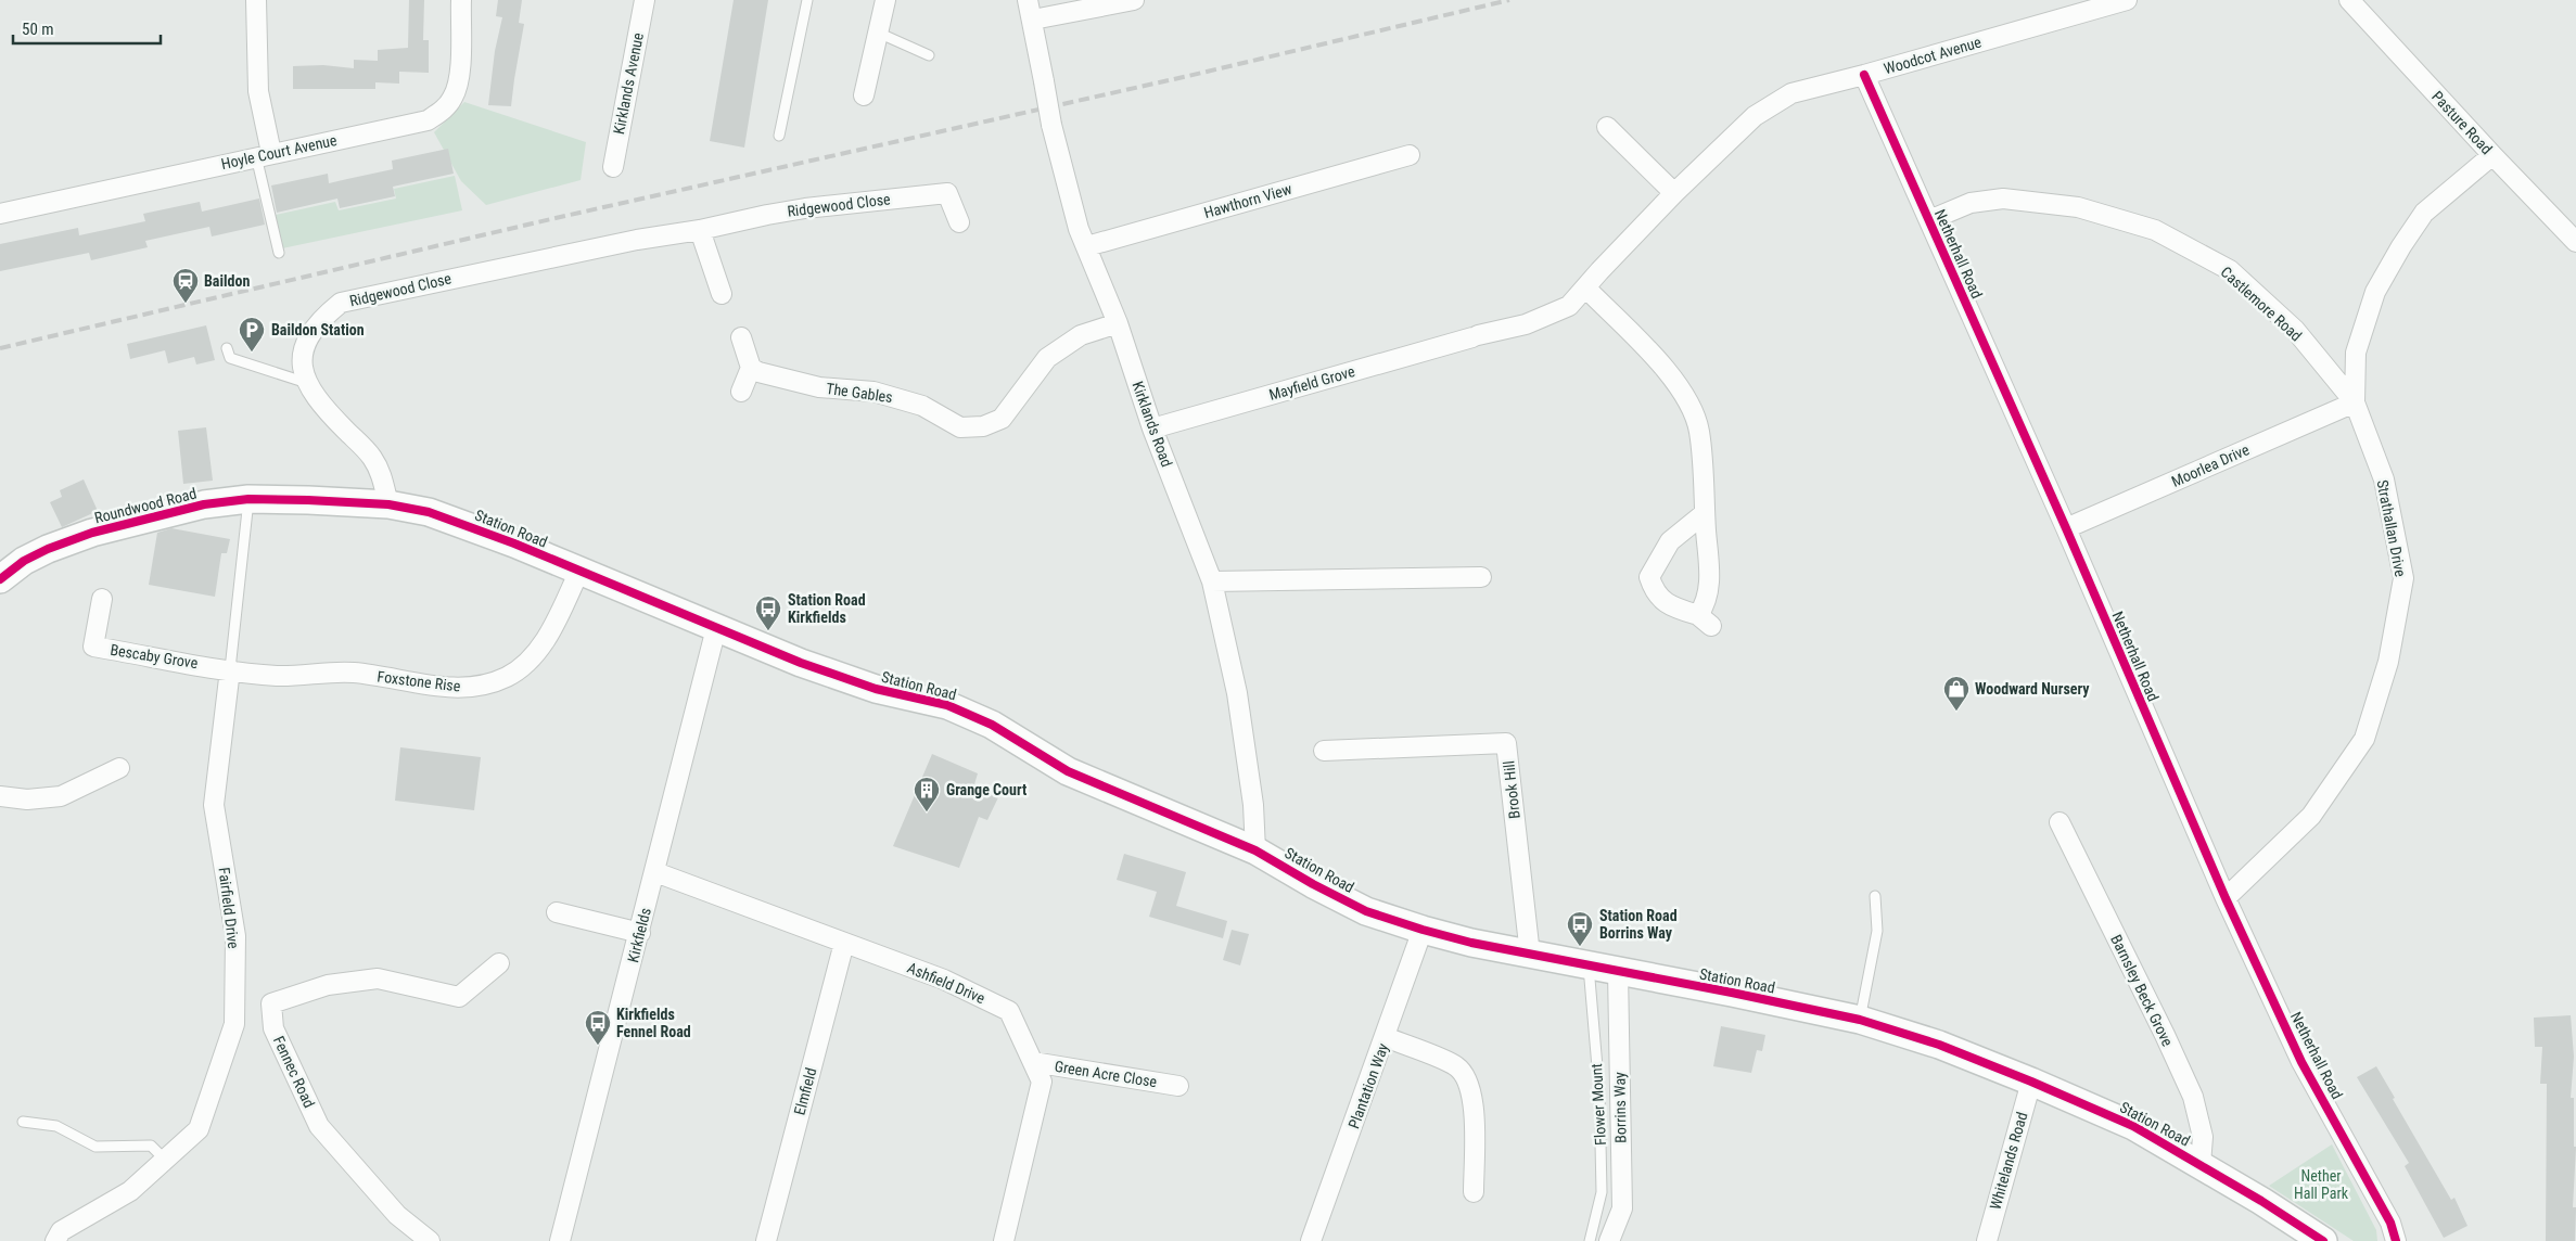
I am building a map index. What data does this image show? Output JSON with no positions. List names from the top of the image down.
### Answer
{
  "streets": {
    "street": [
      "Woodcot Avenue",
      "Kirklands Avenue",
      "Pasture Road",
      "Hoyle Court Avenue",
      "Hawthorn View",
      "Ridgewood Close",
      "Netherhall Road",
      "Castlemore Road",
      "Mayfield Grove",
      "The Gables",
      "Kirklands Road",
      "Moorlea Drive",
      "Roundwood Road",
      "Station Road",
      "Strathallan Drive",
      "Bescaby Grove",
      "Foxstone Rise",
      "Brook Hill",
      "Fairfield Drive",
      "Kirkfields",
      "Ashfield Drive",
      "Barnsley Beck Grove",
      "Fennec Road",
      "Green Acre Close",
      "Plantation Way",
      "Elmfield",
      "Borrins Way",
      "Whitelands Road"
    ],
    "lane": ["Flower Mount"]
  },
  "crossings": [
    ["Woodcot Avenue", "Netherhall Road"],
    ["Woodcot Avenue", "Mayfield Grove"],
    ["Pasture Road", "Strathallan Drive"],
    ["Hawthorn View", "Kirklands Road"],
    ["Ridgewood Close", "Station Road"],
    ["Netherhall Road", "Castlemore Road"],
    ["Netherhall Road", "Moorlea Drive"],
    ["Netherhall Road", "Strathallan Drive"],
    ["Castlemore Road", "Moorlea Drive"],
    ["Castlemore Road", "Strathallan Drive"],
    ["Mayfield Grove", "Kirklands Road"],
    ["The Gables", "Kirklands Road"],
    ["Kirklands Road", "Station Road"],
    ["Moorlea Drive", "Strathallan Drive"],
    ["Roundwood Road", "Station Road"],
    ["Roundwood Road", "Fairfield Drive"],
    ["Station Road", "Foxstone Rise"],
    ["Station Road", "Brook Hill"],
    ["Station Road", "Kirkfields"],
    ["Station Road", "Barnsley Beck Grove"],
    ["Station Road", "Plantation Way"],
    ["Station Road", "Flower Mount"],
    ["Station Road", "Borrins Way"],
    ["Station Road", "Whitelands Road"],
    ["Bescaby Grove", "Foxstone Rise"],
    ["Bescaby Grove", "Fairfield Drive"],
    ["Foxstone Rise", "Fairfield Drive"],
    ["Kirkfields", "Ashfield Drive"],
    ["Ashfield Drive", "Green Acre Close"],
    ["Ashfield Drive", "Elmfield"]
  ],
  "parks": ["Nether Hall Park"],
  "places": {
    "station": ["Baildon"],
    "parking": ["Baildon Station"],
    "bus stop": ["Station Road Kirkfields", "Station Road Borrins Way", "Kirkfields Fennel Road"],
    "shop": ["Woodward Nursery"],
    "building": ["Grange Court"]
  },
  "scale_bar": "50 m"
}
